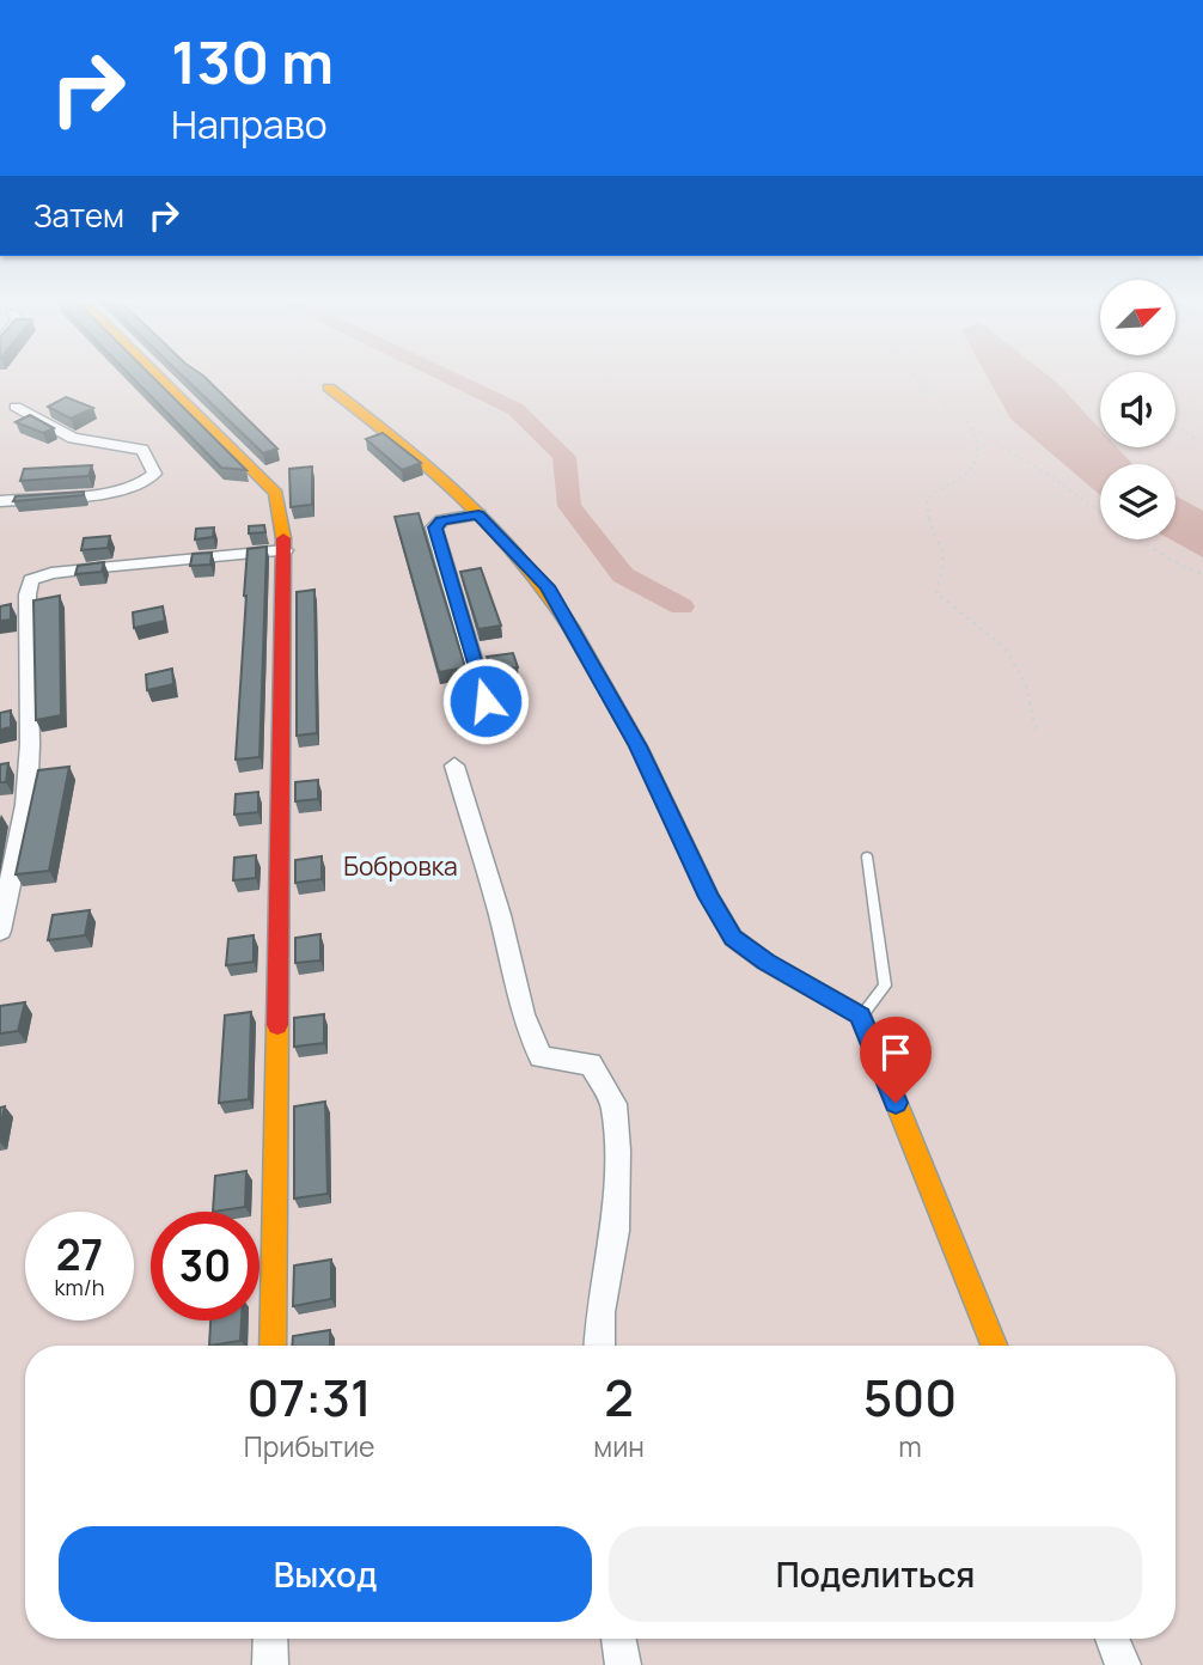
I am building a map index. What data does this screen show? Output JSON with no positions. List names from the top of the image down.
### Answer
{
  "parks": ["Бобровка"],
  "north": "top right",
  "page": {
    "turn": ["130 m", "Направо"],
    "then": "Затем",
    "speed": "27 km/h",
    "limit": "30",
    "eta": [
      "07:31",
      "Прибытие",
      "2",
      "мин",
      "500",
      "m"
    ],
    "buttons": ["Выход", "Поделиться"]
  }
}
